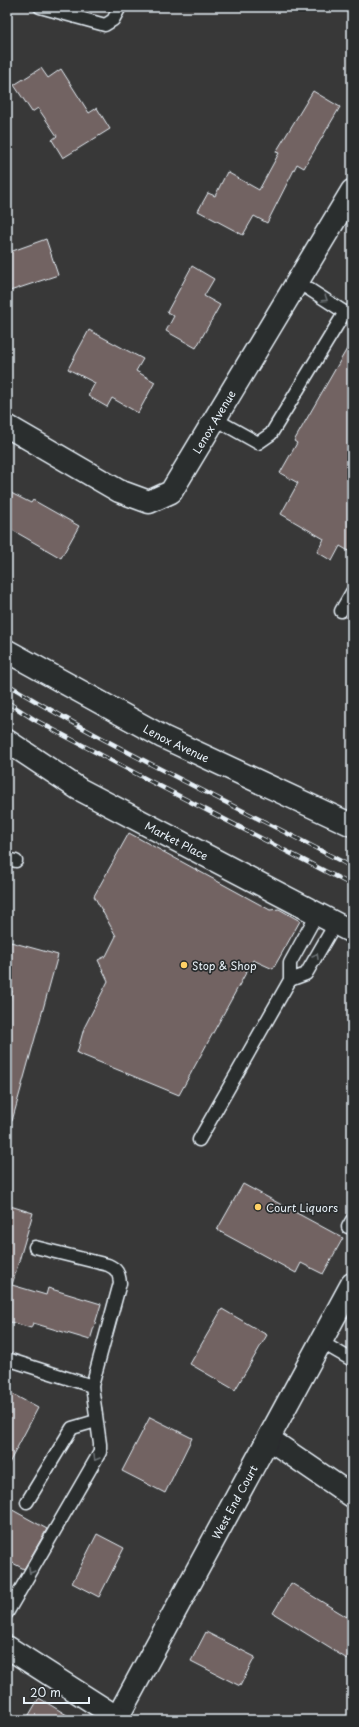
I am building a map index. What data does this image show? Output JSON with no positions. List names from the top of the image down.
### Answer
{
  "streets": {
    "street": ["Lenox Avenue", "Market Place", "West End Court"]
  },
  "places": ["Stop & Shop", "Court Liquors"],
  "scale_bar": "20 m"
}
